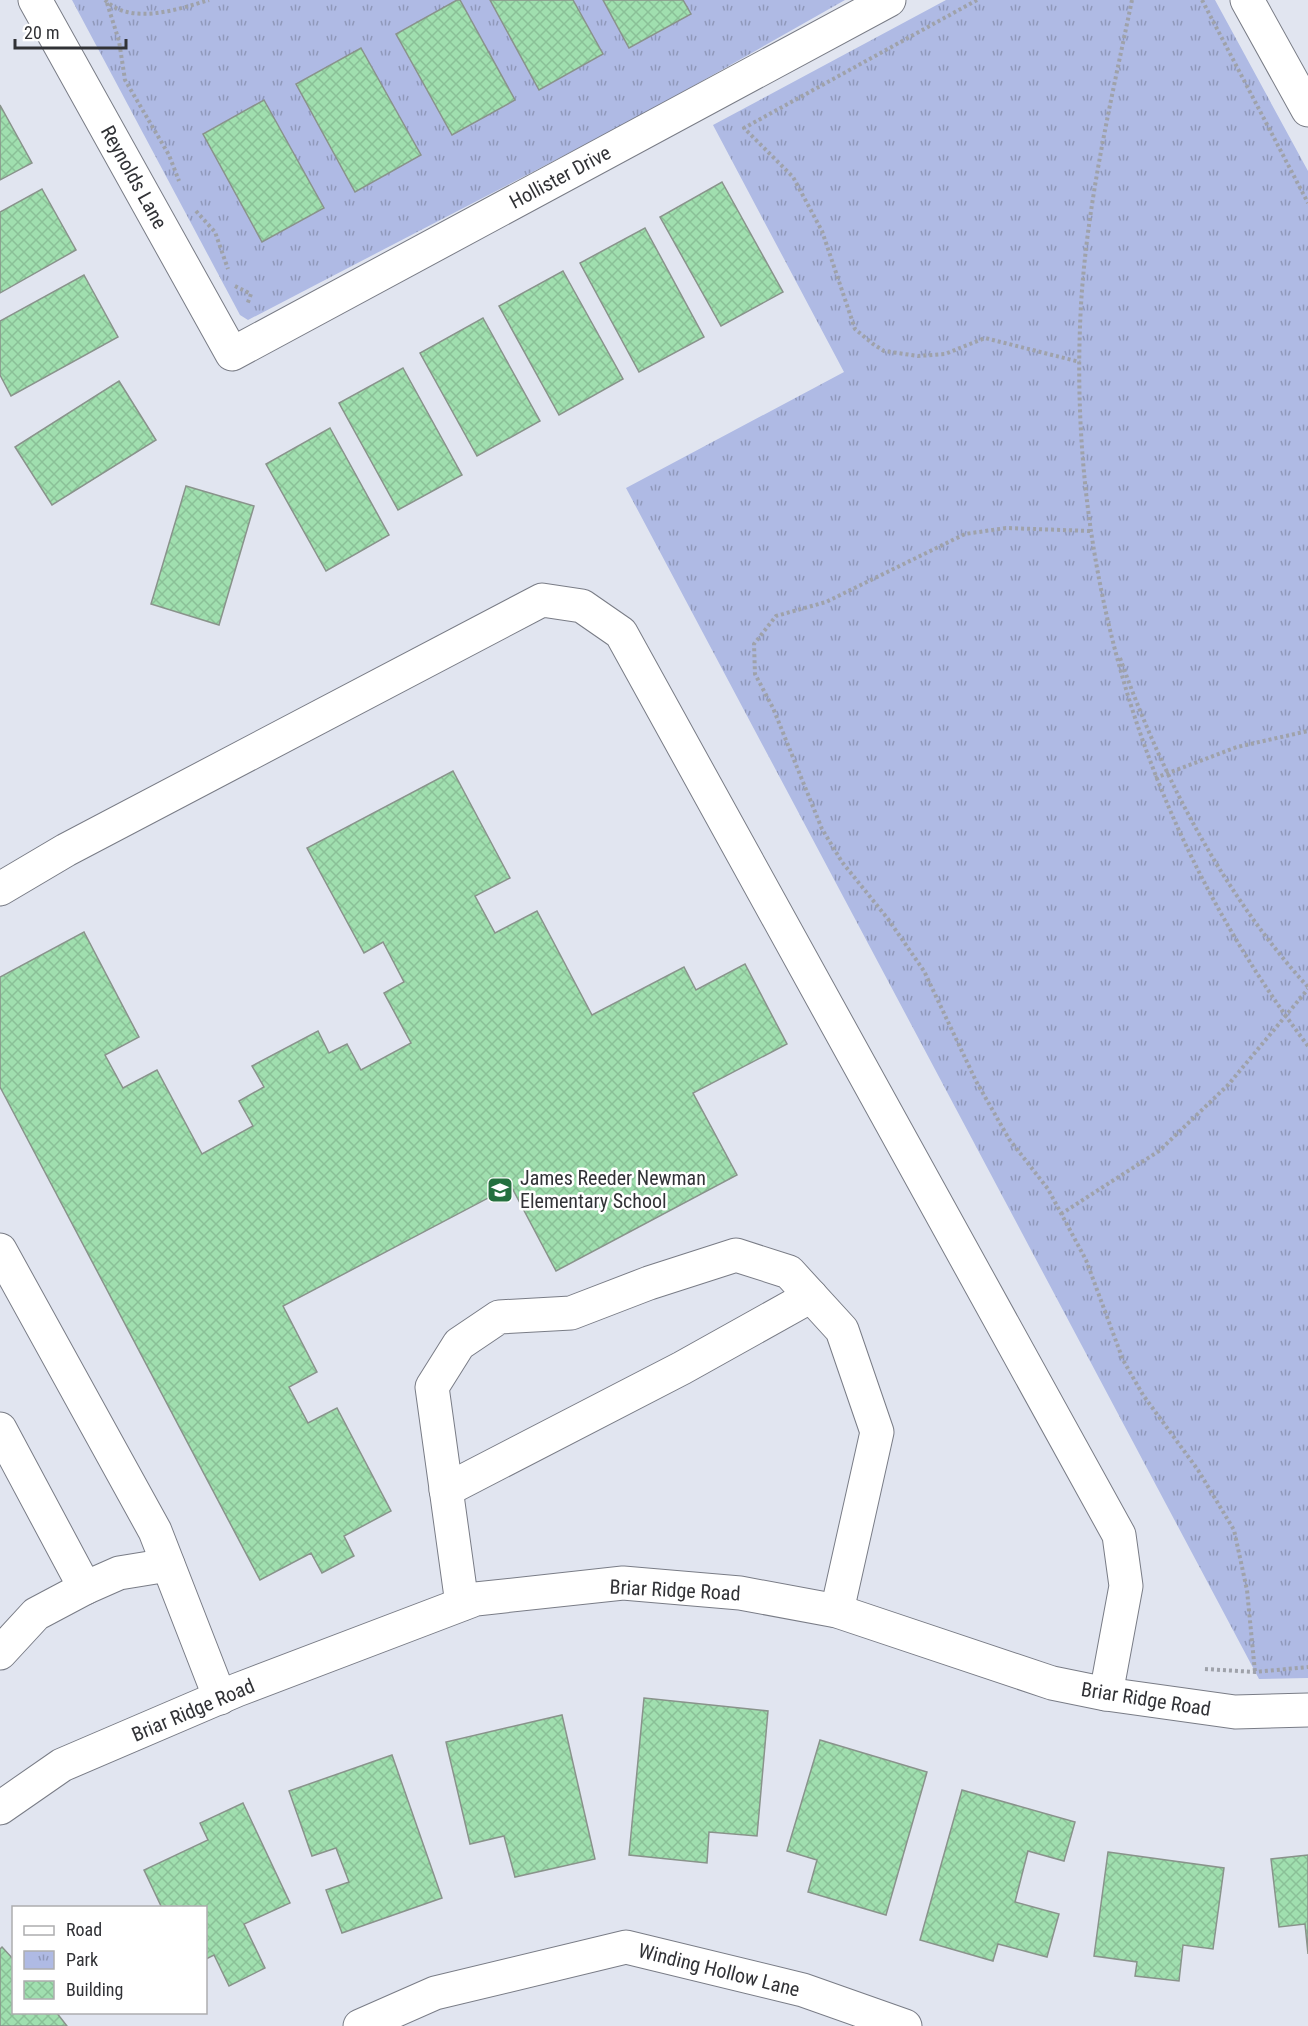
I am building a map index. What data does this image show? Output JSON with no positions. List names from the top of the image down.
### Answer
{
  "streets": {
    "street": [
      "Reynolds Lane",
      "Hollister Drive",
      "Briar Ridge Road",
      "Winding Hollow Lane"
    ]
  },
  "crossings": [
    ["Reynolds Lane", "Hollister Drive"]
  ],
  "places": {
    "school or university": ["James Reeder Newman Elementary School"]
  },
  "legend": ["Road", "Park", "Building"],
  "scale_bar": "20 m"
}
